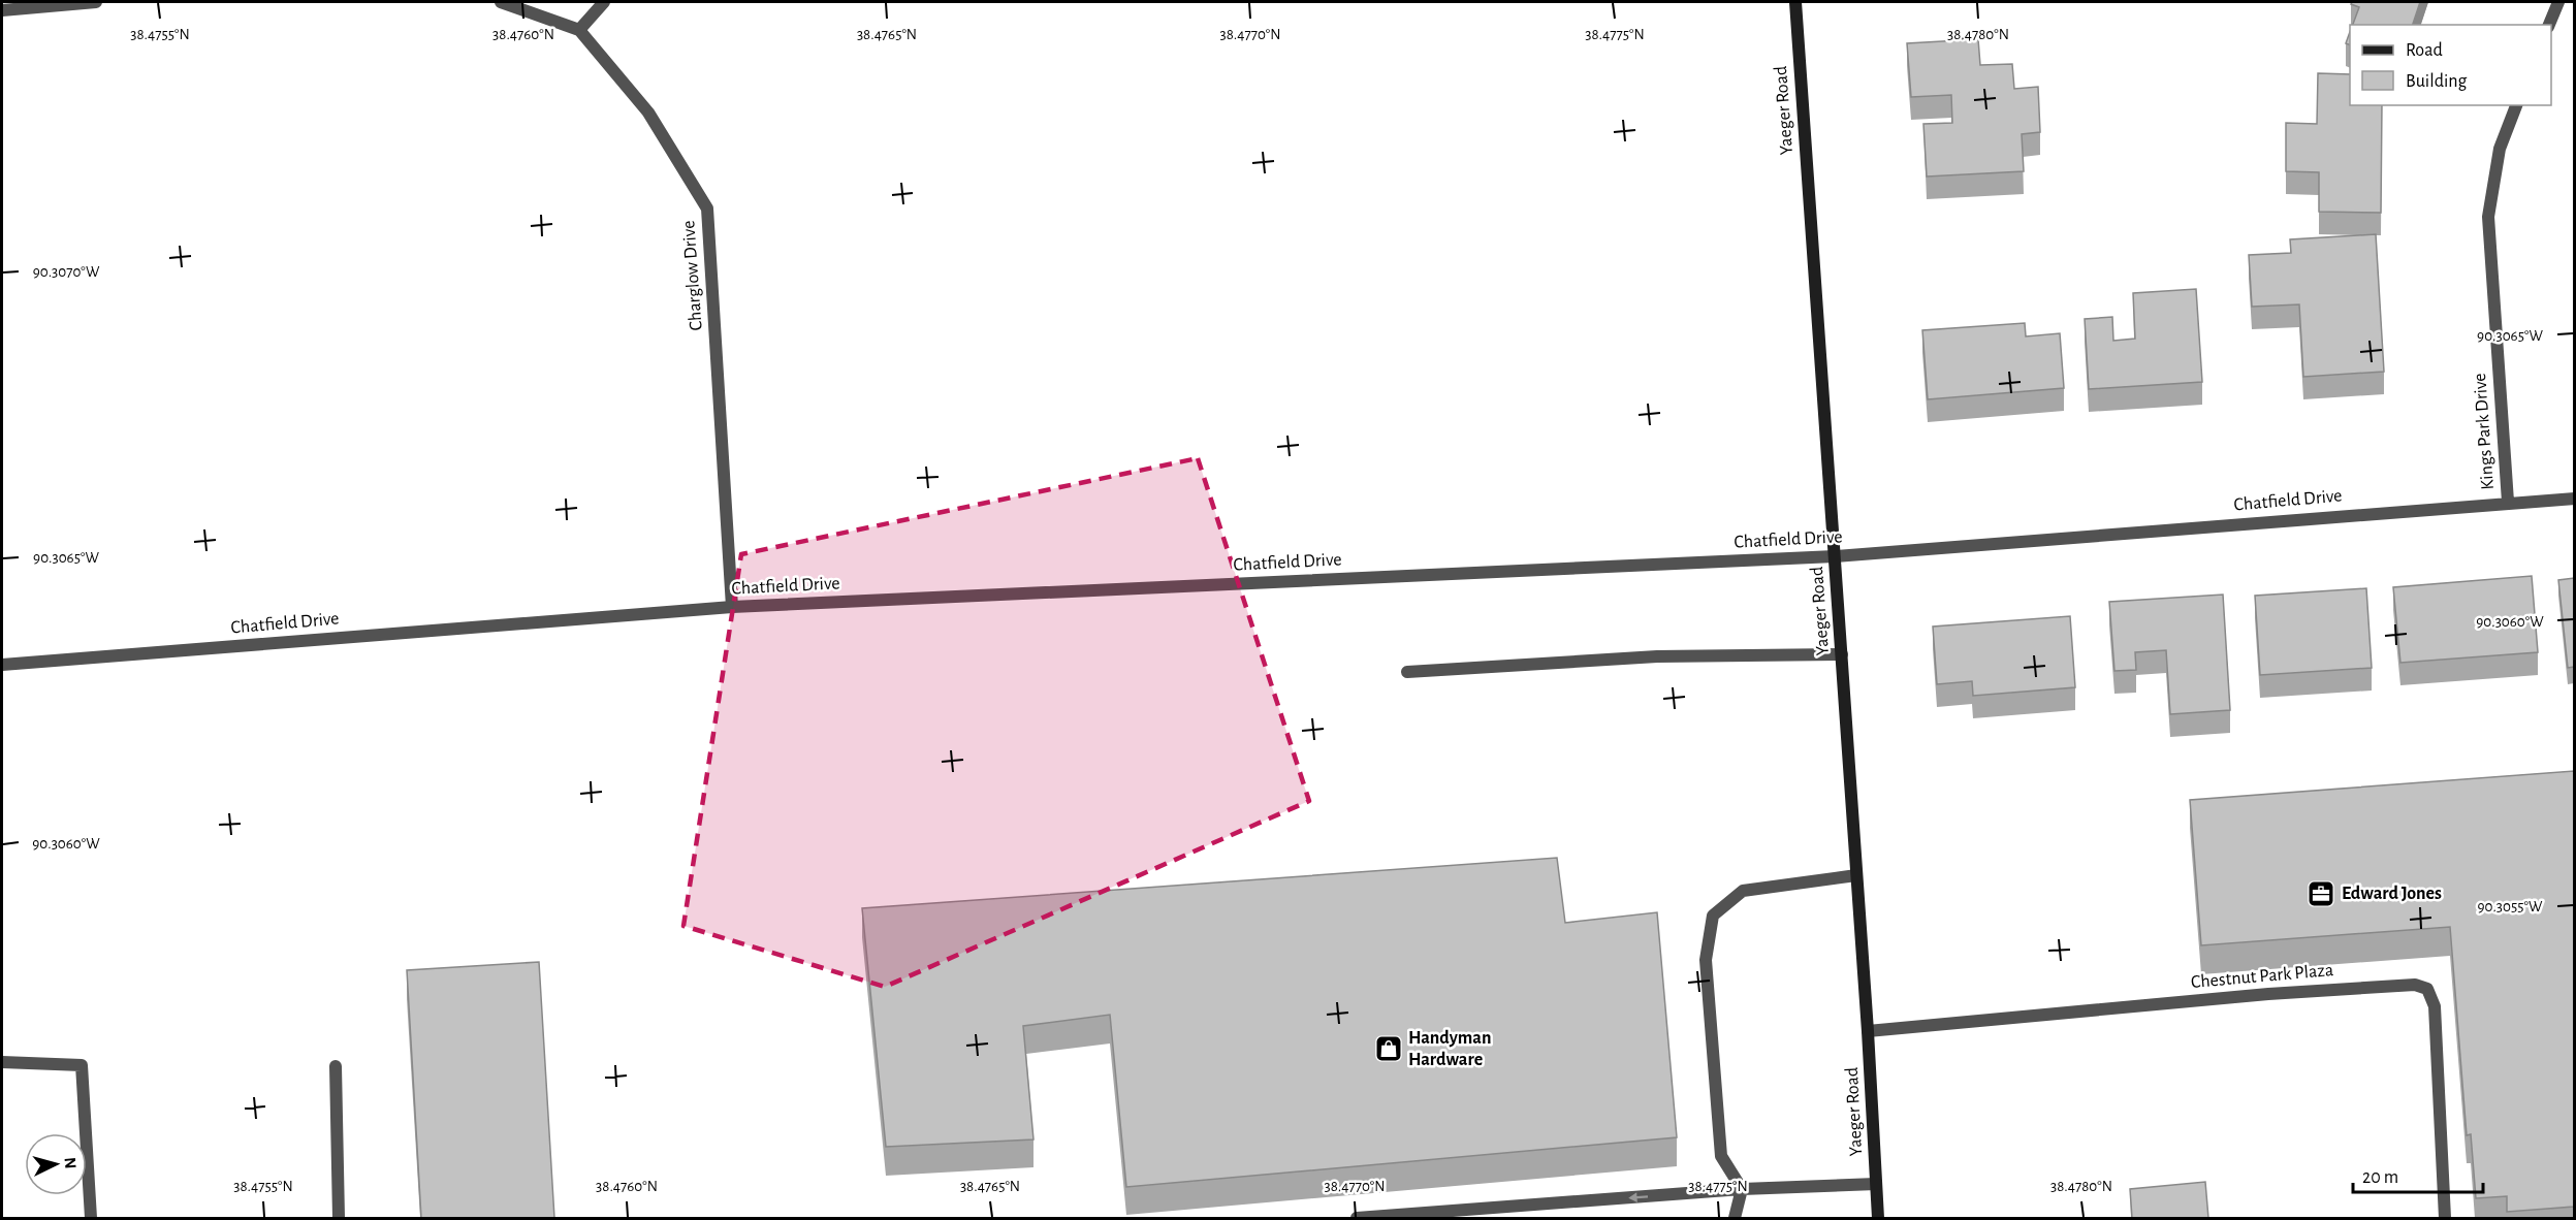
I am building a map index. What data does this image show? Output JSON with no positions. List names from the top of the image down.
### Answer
{
  "streets": {
    "street": [
      "Yaeger Road",
      "Charglow Drive",
      "Kings Park Drive",
      "Chatfield Drive",
      "Chestnut Park Plaza"
    ]
  },
  "crossings": [
    ["Yaeger Road", "Chatfield Drive"],
    ["Yaeger Road", "Chestnut Park Plaza"],
    ["Charglow Drive", "Chatfield Drive"],
    ["Kings Park Drive", "Chatfield Drive"]
  ],
  "places": {
    "office": ["Edward Jones"],
    "shop": ["Handyman Hardware"]
  },
  "legend": ["Road", "Building"],
  "scale_bar": "20 m",
  "north": "right",
  "coordinates": [
    "38.4755°N",
    "38.4760°N",
    "38.4765°N",
    "38.4770°N",
    "38.4775°N",
    "38.4780°N",
    "90.3070°W",
    "90.3065°W",
    "90.3060°W",
    "90.3055°W"
  ]
}
